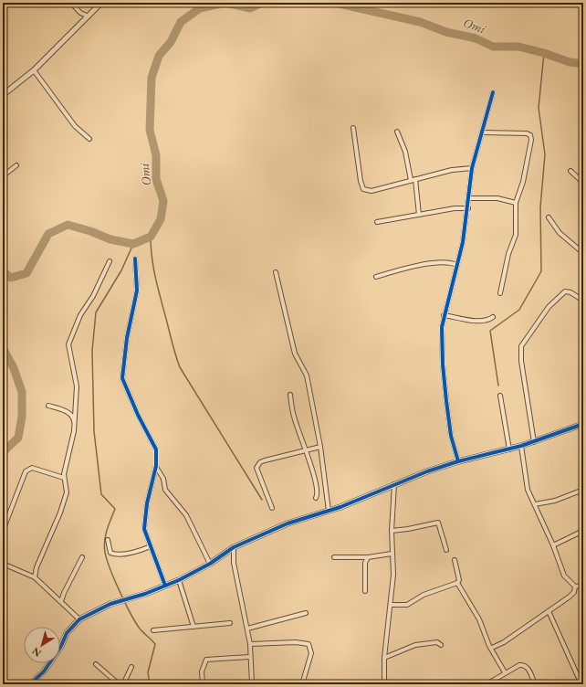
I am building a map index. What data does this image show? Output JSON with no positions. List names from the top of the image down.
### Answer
{
  "water": ["Omi"],
  "north": "bottom left"
}
